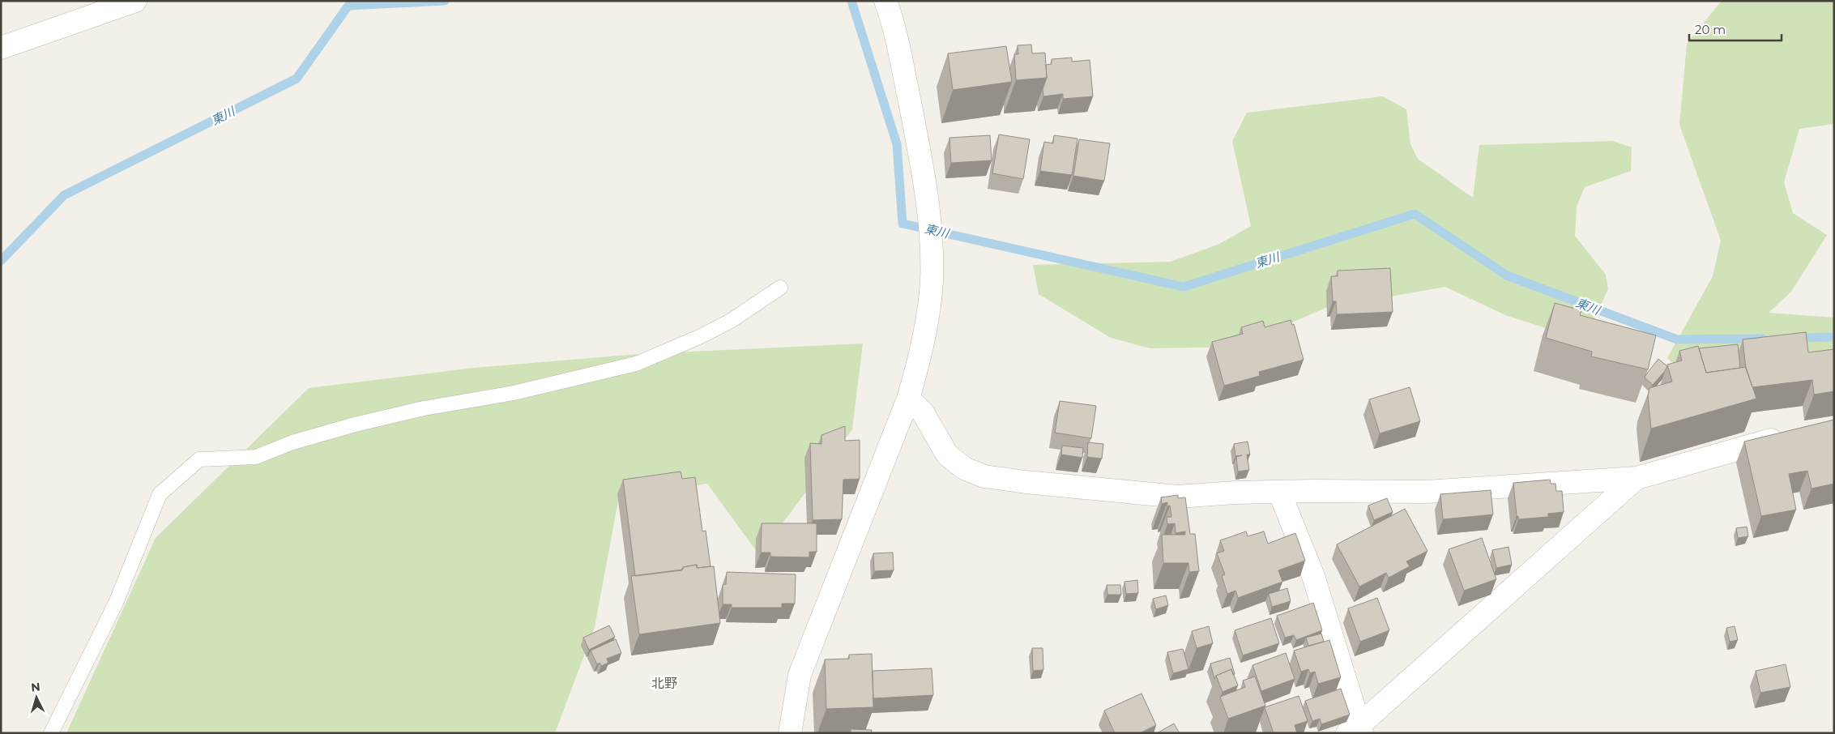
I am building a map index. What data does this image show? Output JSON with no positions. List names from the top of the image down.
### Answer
{
  "districts": ["北野"],
  "water": ["東川"],
  "scale_bar": "20 m",
  "north": "top"
}
